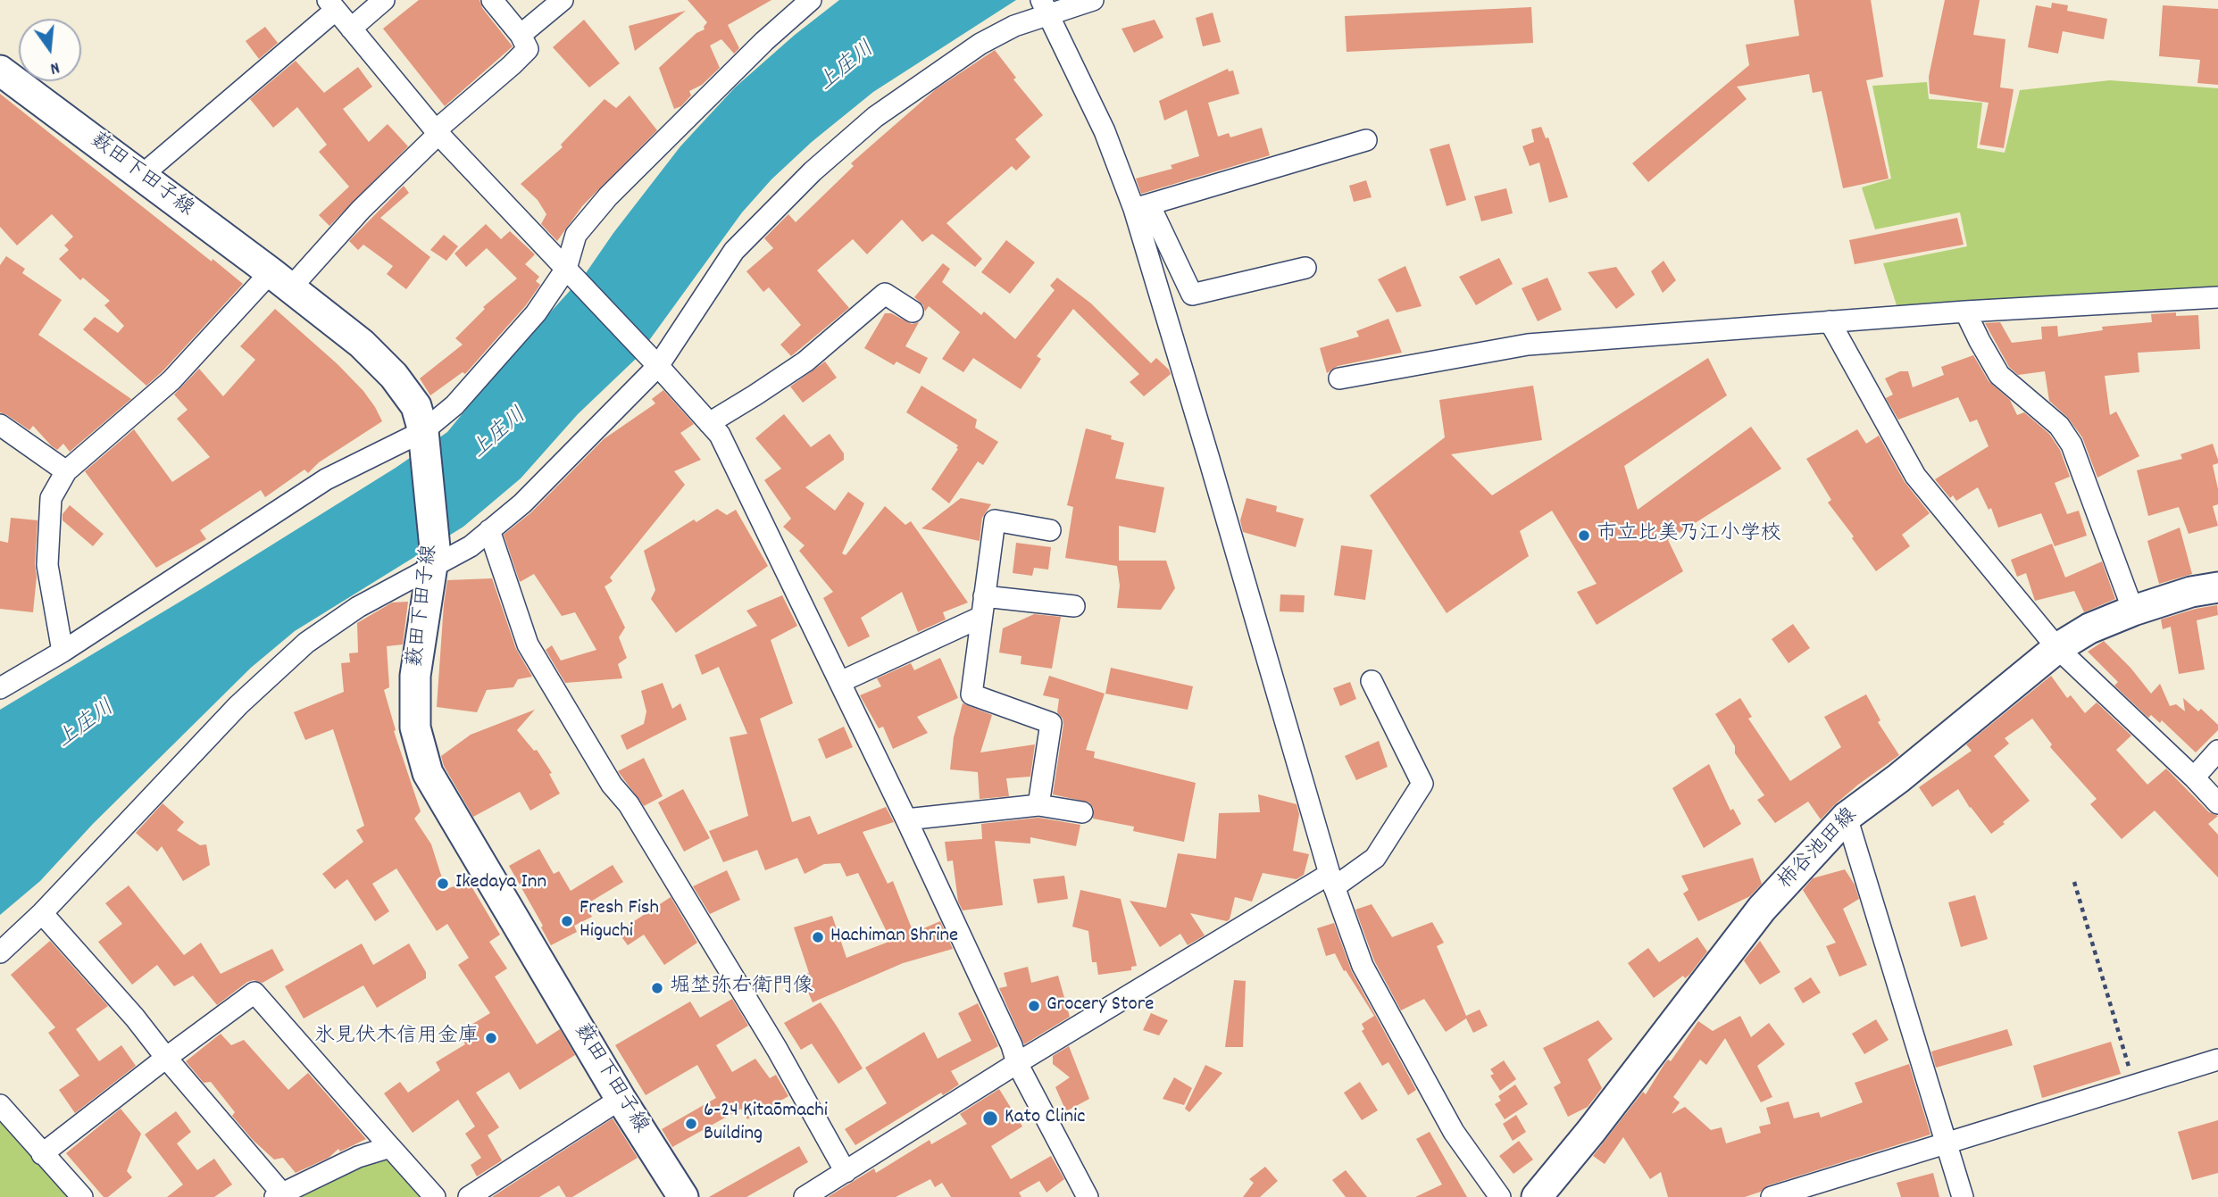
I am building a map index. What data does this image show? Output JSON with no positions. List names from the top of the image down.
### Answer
{
  "streets": {
    "main road": ["薮田下田子線", "柿谷池田線"]
  },
  "water": ["上庄川"],
  "places": [
    "市立比美乃江小学校",
    "Ikedaya Inn",
    "Fresh Fish Higuchi",
    "Hachiman Shrine",
    "堀埜弥右衛門像",
    "Grocery Store",
    "氷見伏木信用金庫",
    "Kato Clinic",
    "6-24 Kitaōmachi Building"
  ],
  "north": "bottom"
}
